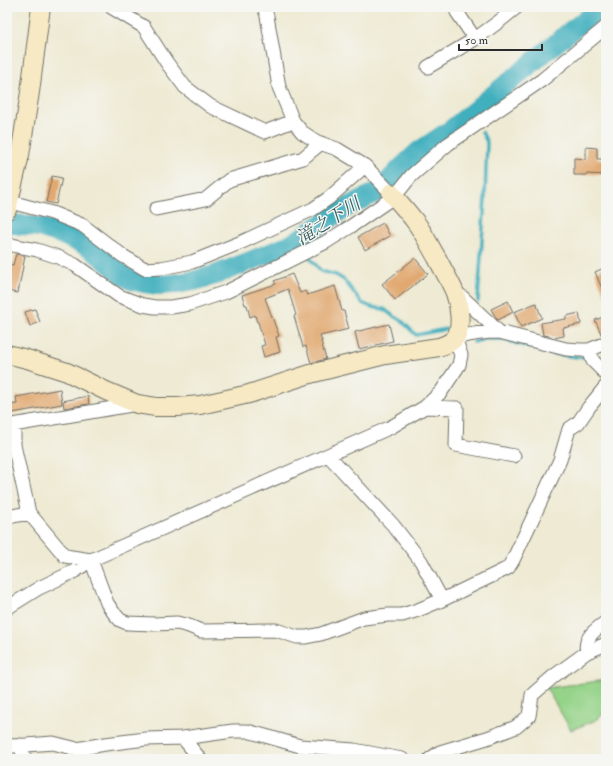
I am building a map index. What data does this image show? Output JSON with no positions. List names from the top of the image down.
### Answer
{
  "water": ["滝之下川"],
  "scale_bar": "50 m"
}
